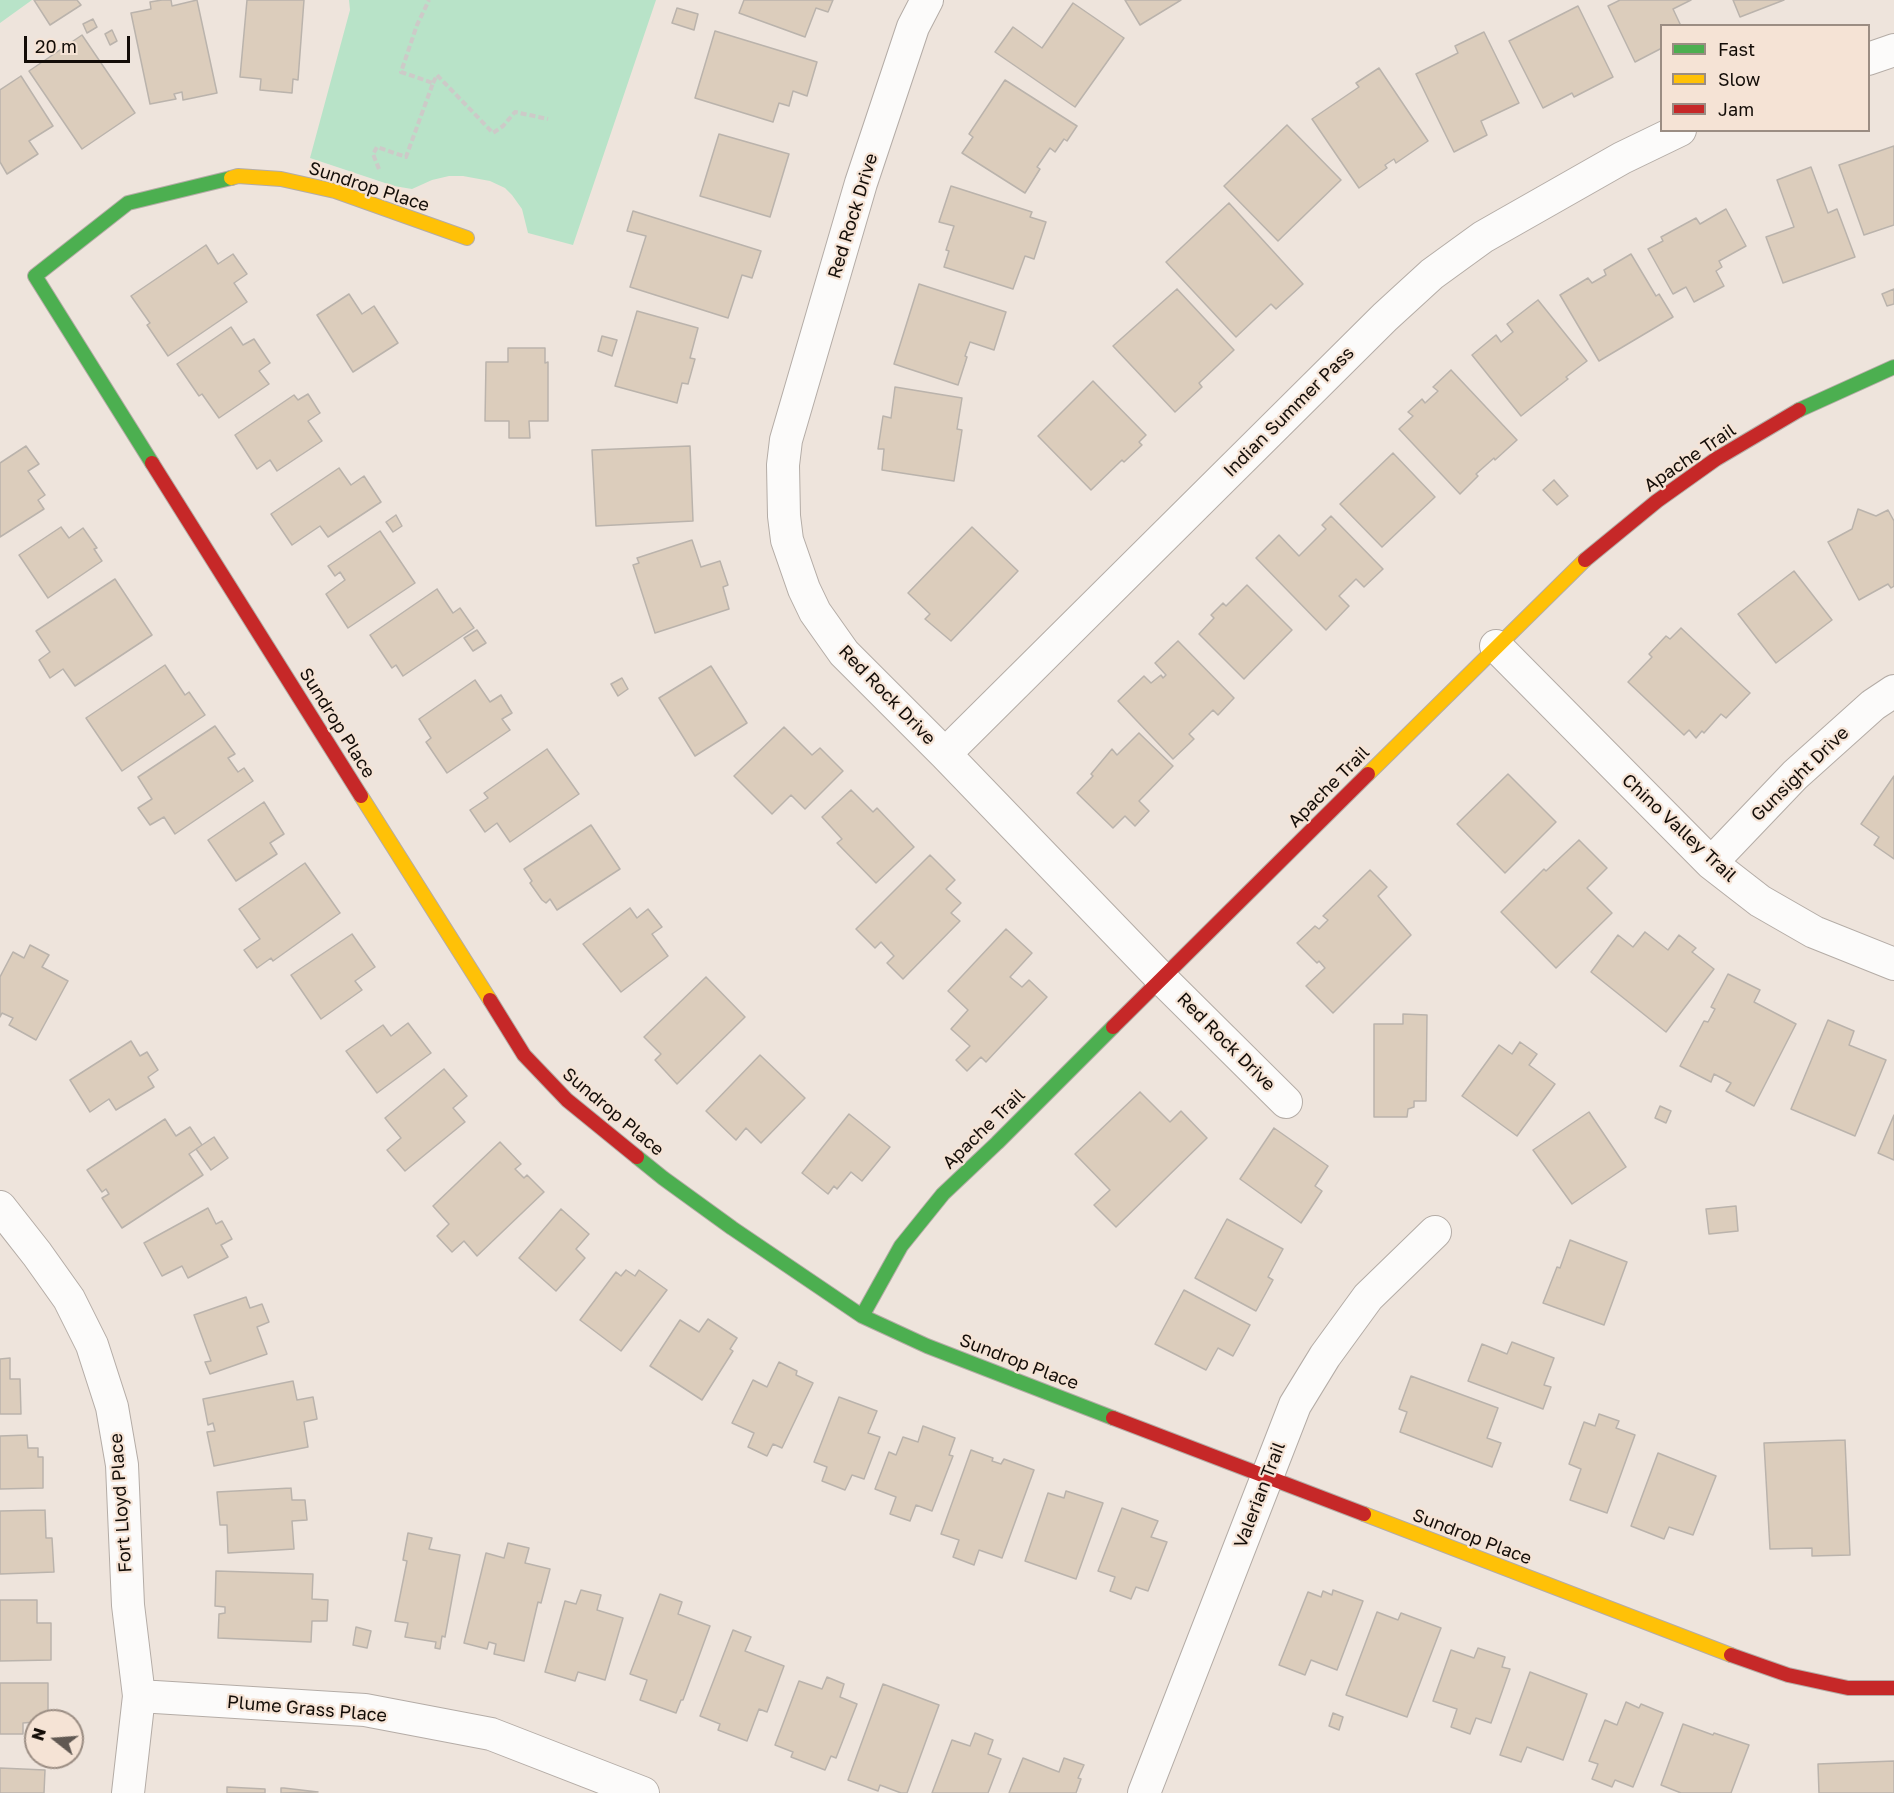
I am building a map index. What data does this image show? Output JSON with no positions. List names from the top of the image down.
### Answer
{
  "streets": {
    "street": [
      "Sundrop Place",
      "Red Rock Drive",
      "Indian Summer Pass",
      "Apache Trail",
      "Gunsight Drive",
      "Chino Valley Trail",
      "Valerian Trail",
      "Fort Lloyd Place",
      "Plume Grass Place"
    ]
  },
  "crossings": [
    ["Sundrop Place", "Apache Trail"],
    ["Sundrop Place", "Valerian Trail"],
    ["Red Rock Drive", "Indian Summer Pass"],
    ["Red Rock Drive", "Apache Trail"],
    ["Apache Trail", "Chino Valley Trail"],
    ["Gunsight Drive", "Chino Valley Trail"],
    ["Fort Lloyd Place", "Plume Grass Place"]
  ],
  "legend": ["Fast", "Slow", "Jam"],
  "scale_bar": "20 m",
  "north": "left"
}
